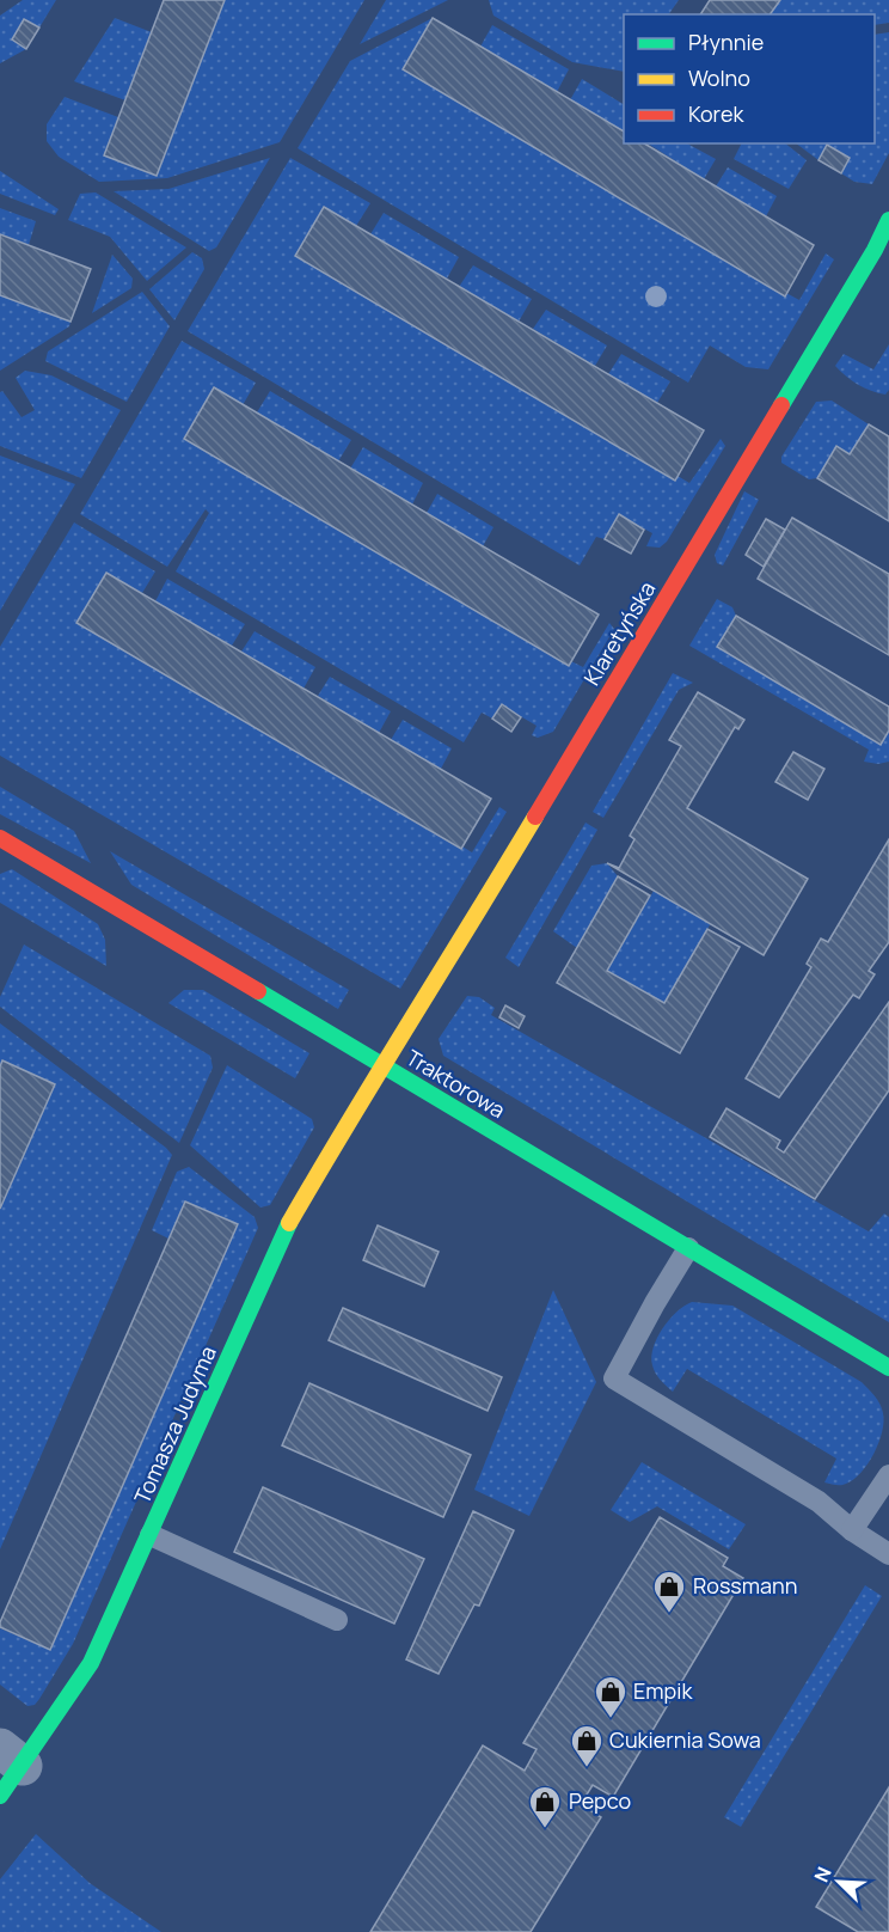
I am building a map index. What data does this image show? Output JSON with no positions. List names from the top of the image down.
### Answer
{
  "streets": {
    "street": ["Klaretyńska", "Traktorowa", "Tomasza Judyma"]
  },
  "crossings": [
    ["Klaretyńska", "Traktorowa"],
    ["Klaretyńska", "Tomasza Judyma"],
    ["Traktorowa", "Tomasza Judyma"]
  ],
  "places": {
    "shop": [
      "Rossmann",
      "Empik",
      "Cukiernia Sowa",
      "Pepco"
    ]
  },
  "legend": ["Płynnie", "Wolno", "Korek"],
  "north": "top left"
}
